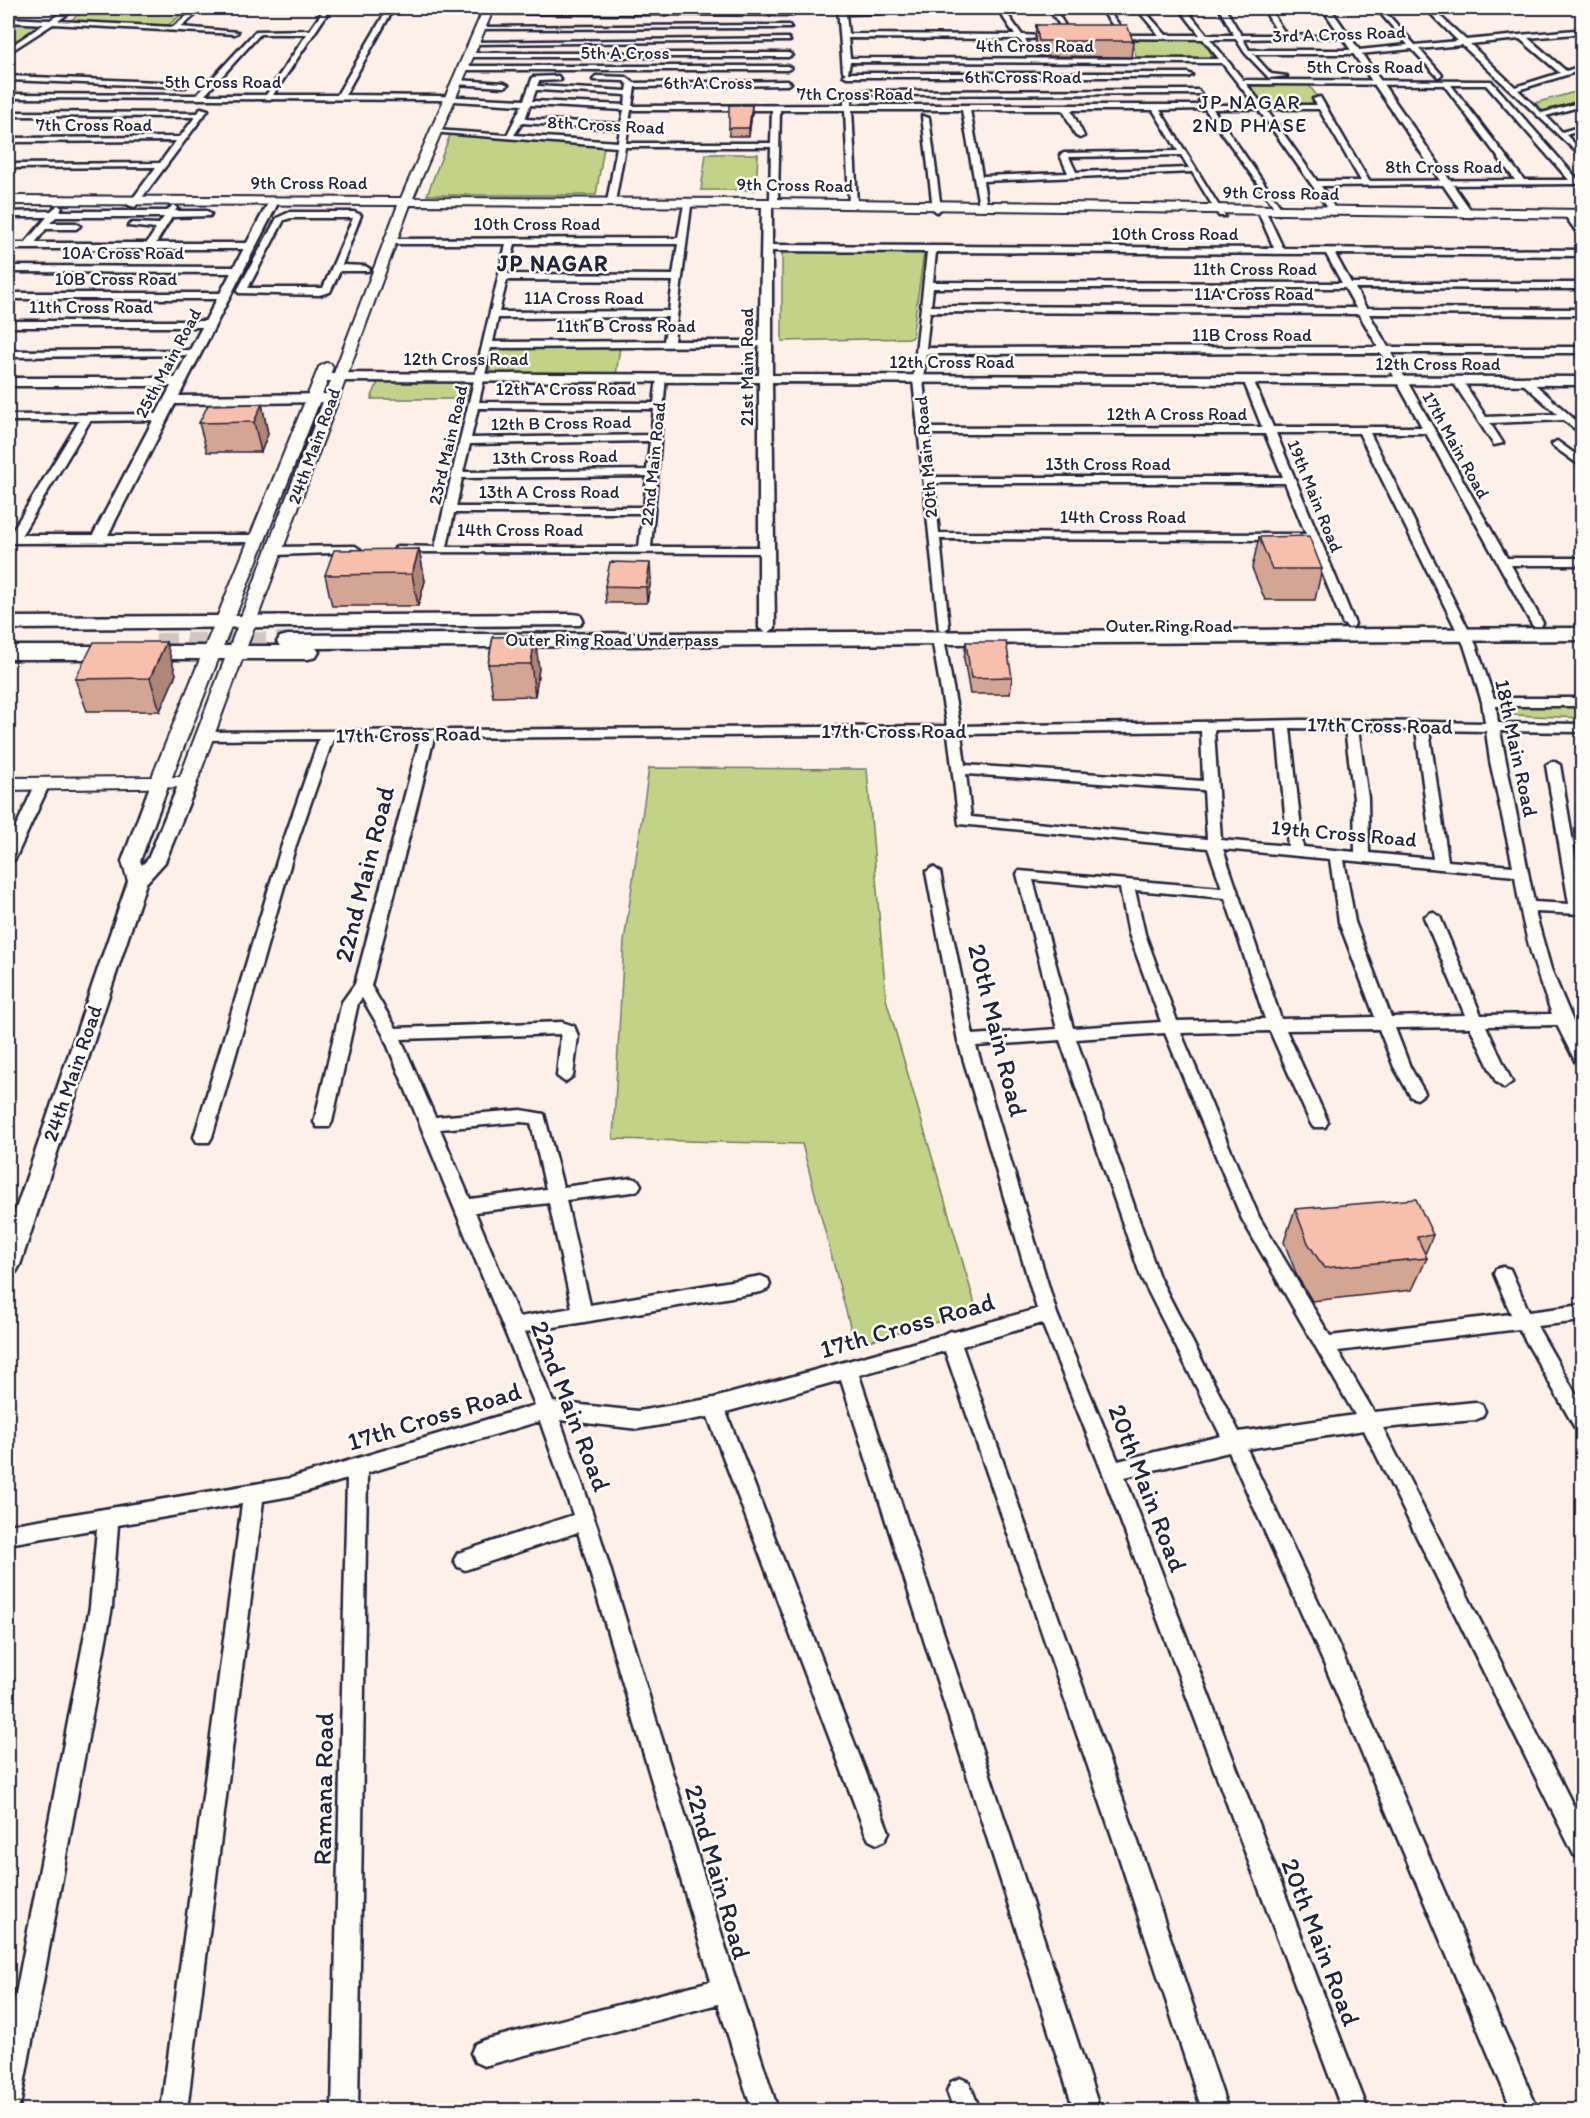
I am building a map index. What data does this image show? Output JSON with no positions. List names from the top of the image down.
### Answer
{
  "streets": {
    "highway": ["Outer Ring Road", "Outer Ring Road Underpass"],
    "main road": ["9th Cross Road", "24th Main Road"],
    "street": [
      "3rd A Cross Road",
      "4th Cross Road",
      "5th A Cross",
      "5th Cross Road",
      "6th Cross Road",
      "6th A Cross",
      "7th Cross Road",
      "8th Cross Road",
      "10th Cross Road",
      "10A Cross Road",
      "11th Cross Road",
      "10B Cross Road",
      "11A Cross Road",
      "11th B Cross Road",
      "11B Cross Road",
      "12th Cross Road",
      "25th Main Road",
      "21st Main Road",
      "12th A Cross Road",
      "12th B Cross Road",
      "23rd Main Road",
      "17th Main Road",
      "13th Cross Road",
      "20th Main Road",
      "22nd Main Road",
      "13th A Cross Road",
      "19th Main Road",
      "14th Cross Road",
      "17th Cross Road",
      "18th Main Road",
      "19th Cross Road",
      "Ramana Road"
    ]
  },
  "crossings": [
    ["5th A Cross", "24th Main Road"],
    ["5th Cross Road", "7th Cross Road"],
    ["5th Cross Road", "8th Cross Road"],
    ["5th Cross Road", "24th Main Road"],
    ["7th Cross Road", "21st Main Road"],
    ["7th Cross Road", "24th Main Road"],
    ["8th Cross Road", "21st Main Road"],
    ["8th Cross Road", "24th Main Road"],
    ["9th Cross Road", "25th Main Road"],
    ["9th Cross Road", "21st Main Road"],
    ["9th Cross Road", "24th Main Road"],
    ["10th Cross Road", "21st Main Road"],
    ["10th Cross Road", "23rd Main Road"],
    ["10th Cross Road", "17th Main Road"],
    ["10th Cross Road", "24th Main Road"],
    ["10th Cross Road", "20th Main Road"],
    ["10A Cross Road", "25th Main Road"],
    ["11th Cross Road", "25th Main Road"],
    ["11th Cross Road", "17th Main Road"],
    ["11th Cross Road", "20th Main Road"],
    ["10B Cross Road", "25th Main Road"],
    ["11A Cross Road", "23rd Main Road"],
    ["11A Cross Road", "17th Main Road"],
    ["11A Cross Road", "20th Main Road"],
    ["11th B Cross Road", "21st Main Road"],
    ["11th B Cross Road", "23rd Main Road"],
    ["11B Cross Road", "17th Main Road"],
    ["11B Cross Road", "20th Main Road"],
    ["12th Cross Road", "21st Main Road"],
    ["12th Cross Road", "23rd Main Road"],
    ["12th Cross Road", "17th Main Road"],
    ["12th Cross Road", "24th Main Road"],
    ["12th Cross Road", "20th Main Road"],
    ["12th Cross Road", "22nd Main Road"],
    ["12th Cross Road", "19th Main Road"],
    ["21st Main Road", "14th Cross Road"],
    ["21st Main Road", "Outer Ring Road"],
    ["21st Main Road", "Outer Ring Road Underpass"],
    ["12th A Cross Road", "23rd Main Road"],
    ["12th A Cross Road", "17th Main Road"],
    ["12th A Cross Road", "20th Main Road"],
    ["12th A Cross Road", "22nd Main Road"],
    ["12th A Cross Road", "19th Main Road"],
    ["12th A Cross Road", "18th Main Road"],
    ["12th B Cross Road", "23rd Main Road"],
    ["12th B Cross Road", "22nd Main Road"],
    ["23rd Main Road", "13th Cross Road"],
    ["23rd Main Road", "13th A Cross Road"],
    ["23rd Main Road", "14th Cross Road"],
    ["17th Main Road", "Outer Ring Road"],
    ["24th Main Road", "14th Cross Road"],
    ["24th Main Road", "17th Cross Road"],
    ["13th Cross Road", "20th Main Road"],
    ["13th Cross Road", "22nd Main Road"],
    ["13th Cross Road", "19th Main Road"],
    ["20th Main Road", "14th Cross Road"],
    ["20th Main Road", "Outer Ring Road"],
    ["20th Main Road", "17th Cross Road"],
    ["20th Main Road", "19th Cross Road"],
    ["22nd Main Road", "13th A Cross Road"],
    ["22nd Main Road", "14th Cross Road"],
    ["22nd Main Road", "17th Cross Road"],
    ["19th Main Road", "14th Cross Road"],
    ["19th Main Road", "Outer Ring Road"],
    ["Outer Ring Road", "Outer Ring Road Underpass"],
    ["Outer Ring Road", "18th Main Road"],
    ["17th Cross Road", "18th Main Road"],
    ["17th Cross Road", "Ramana Road"],
    ["18th Main Road", "19th Cross Road"]
  ],
  "districts": ["JP NAGAR 2ND PHASE", "JP NAGAR"]
}
